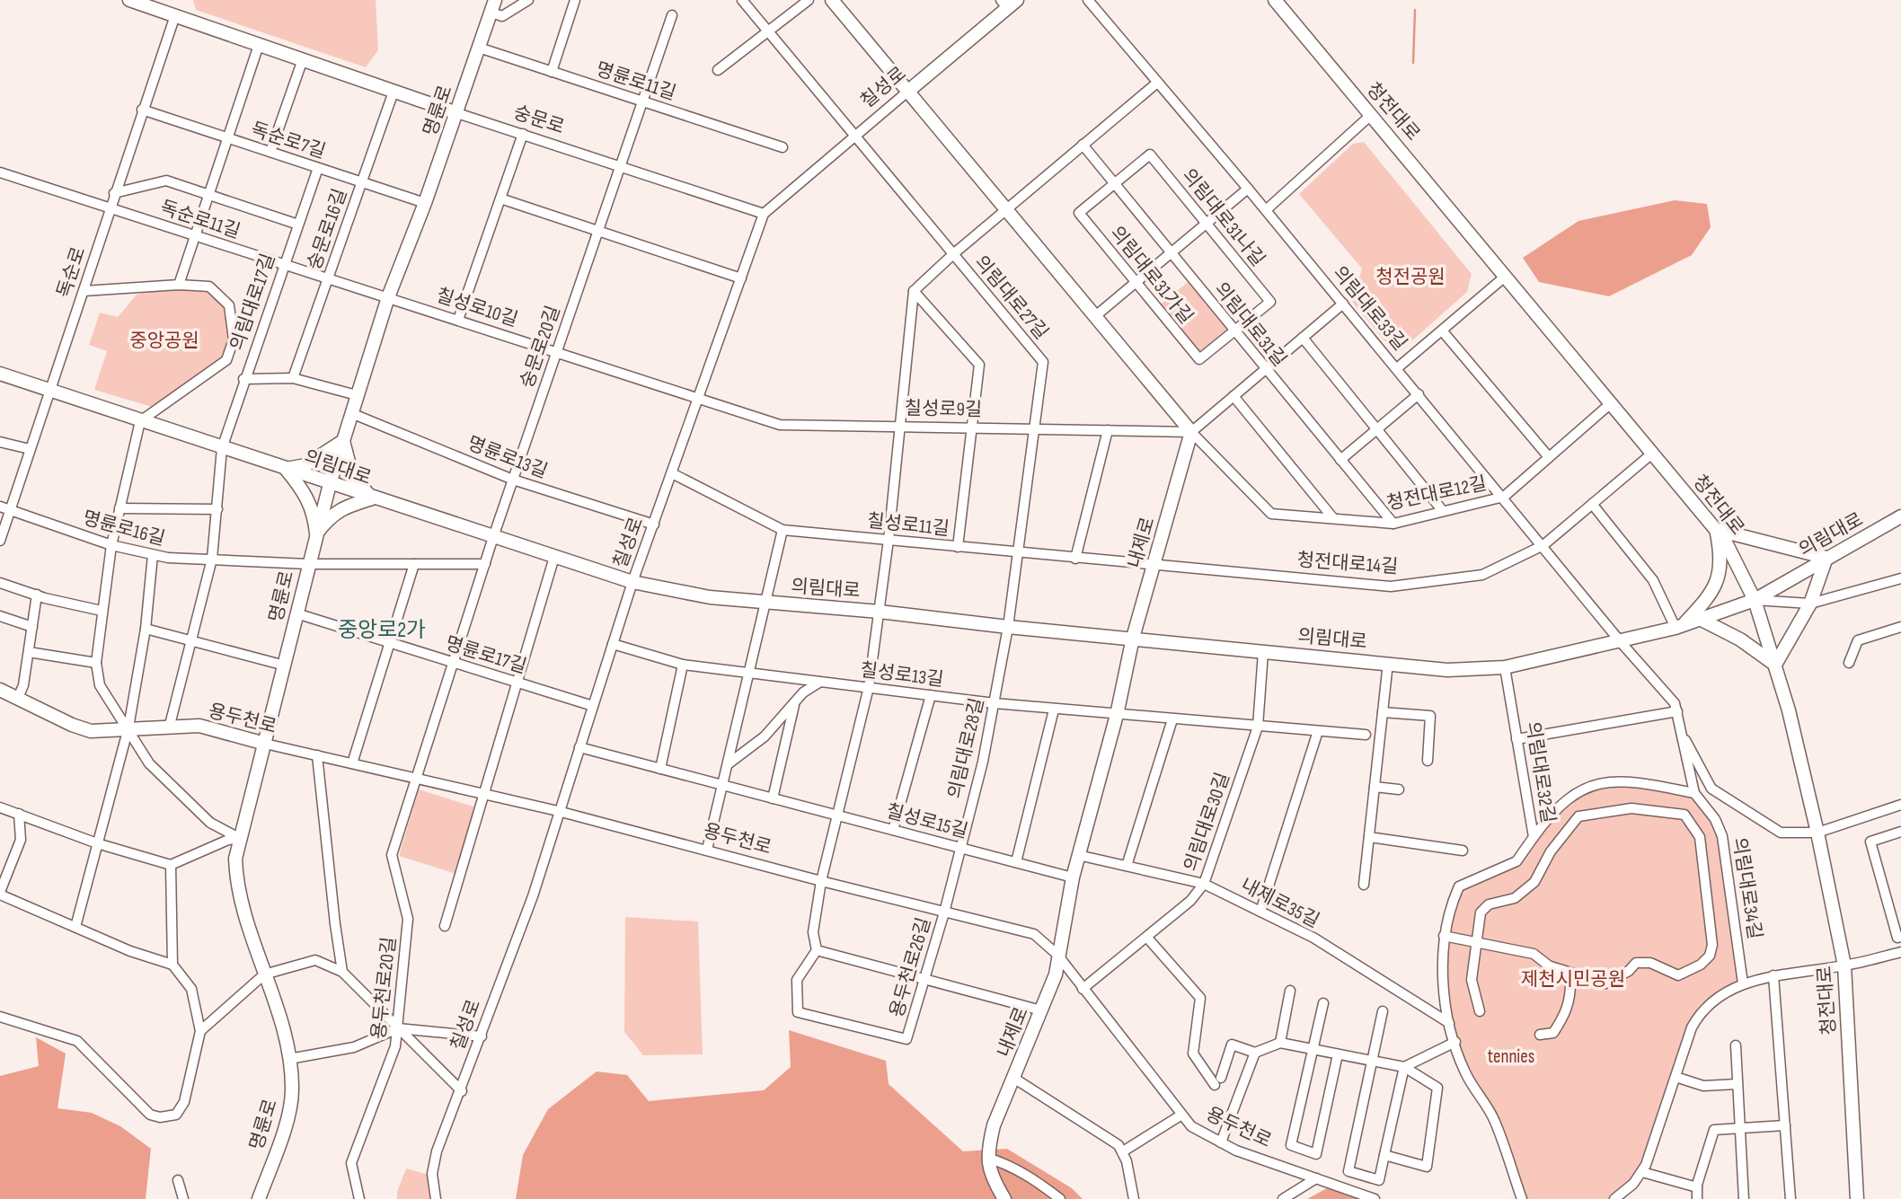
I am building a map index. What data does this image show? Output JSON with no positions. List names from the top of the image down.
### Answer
{
  "streets": {
    "street": [
      "명륜로11길",
      "칠성로",
      "명륜로",
      "청전대로",
      "숭문로",
      "독순로7길",
      "의림대로31나길",
      "독순로11길",
      "숭문로16길",
      "독순로",
      "의림대로31가길",
      "의림대로27길",
      "의림대로17길",
      "칠성로10길",
      "의림대로33길",
      "의림대로31길",
      "숭문로20길",
      "칠성로9길",
      "명륜로13길",
      "의림대로",
      "청전대로12길",
      "칠성로11길",
      "명륜로16길",
      "내제로",
      "청전대로14길",
      "명륜로17길",
      "칠성로13길",
      "용두천로",
      "의림대로28길",
      "의림대로32길",
      "칠성로15길",
      "의림대로30길",
      "의림대로34길",
      "내제로35길",
      "용두천로26길",
      "용두천로20길"
    ]
  },
  "crossings": [
    ["명륜로11길", "명륜로"],
    ["명륜로11길", "숭문로20길"],
    ["칠성로", "숭문로"],
    ["칠성로", "의림대로27길"],
    ["칠성로", "칠성로10길"],
    ["칠성로", "칠성로9길"],
    ["칠성로", "명륜로13길"],
    ["칠성로", "의림대로"],
    ["칠성로", "칠성로11길"],
    ["칠성로", "명륜로17길"],
    ["칠성로", "칠성로13길"],
    ["칠성로", "용두천로"],
    ["칠성로", "칠성로15길"],
    ["명륜로", "숭문로"],
    ["명륜로", "독순로7길"],
    ["명륜로", "독순로11길"],
    ["명륜로", "칠성로10길"],
    ["명륜로", "명륜로13길"],
    ["명륜로", "의림대로"],
    ["명륜로", "명륜로16길"],
    ["명륜로", "명륜로17길"],
    ["명륜로", "용두천로"],
    ["청전대로", "의림대로"],
    ["청전대로", "청전대로12길"],
    ["청전대로", "청전대로14길"],
    ["숭문로", "숭문로16길"],
    ["숭문로", "독순로"],
    ["숭문로", "숭문로20길"],
    ["독순로7길", "숭문로16길"],
    ["독순로7길", "독순로"],
    ["독순로7길", "의림대로17길"],
    ["의림대로31나길", "의림대로31가길"],
    ["의림대로31나길", "의림대로31길"],
    ["독순로11길", "숭문로16길"],
    ["독순로11길", "독순로"],
    ["독순로11길", "의림대로17길"],
    ["독순로11길", "칠성로10길"],
    ["독순로", "의림대로"],
    ["독순로", "명륜로16길"],
    ["의림대로31가길", "의림대로31길"],
    ["의림대로27길", "칠성로9길"],
    ["의림대로27길", "의림대로"],
    ["의림대로27길", "칠성로11길"],
    ["의림대로27길", "의림대로28길"],
    ["의림대로17길", "의림대로"],
    ["의림대로17길", "명륜로16길"],
    ["의림대로17길", "용두천로"],
    ["칠성로10길", "숭문로20길"],
    ["칠성로10길", "칠성로9길"],
    ["의림대로33길", "의림대로"],
    ["의림대로33길", "청전대로12길"],
    ["의림대로33길", "청전대로14길"],
    ["의림대로33길", "의림대로34길"],
    ["의림대로31길", "청전대로12길"],
    ["숭문로20길", "명륜로13길"],
    ["숭문로20길", "의림대로"],
    ["숭문로20길", "명륜로16길"],
    ["숭문로20길", "명륜로17길"],
    ["숭문로20길", "용두천로20길"],
    ["칠성로9길", "청전대로12길"],
    ["칠성로9길", "내제로"],
    ["의림대로", "내제로"],
    ["의림대로", "의림대로28길"],
    ["의림대로", "의림대로32길"],
    ["의림대로", "의림대로30길"],
    ["의림대로", "의림대로34길"],
    ["청전대로12길", "내제로"],
    ["칠성로11길", "내제로"],
    ["칠성로11길", "청전대로14길"],
    ["내제로", "청전대로14길"],
    ["내제로", "칠성로13길"],
    ["내제로", "용두천로"],
    ["내제로", "칠성로15길"],
    ["내제로", "내제로35길"],
    ["명륜로17길", "용두천로20길"],
    ["칠성로13길", "의림대로28길"],
    ["칠성로13길", "의림대로30길"],
    ["용두천로", "의림대로28길"],
    ["용두천로", "의림대로30길"],
    ["용두천로", "용두천로26길"],
    ["용두천로", "용두천로20길"],
    ["의림대로28길", "칠성로15길"],
    ["의림대로28길", "용두천로26길"],
    ["의림대로32길", "내제로35길"],
    ["의림대로30길", "내제로35길"]
  ],
  "districts": ["중앙로2가"],
  "parks": [
    "청전공원",
    "중앙공원",
    "제천시민공원",
    "tennies"
  ]
}
